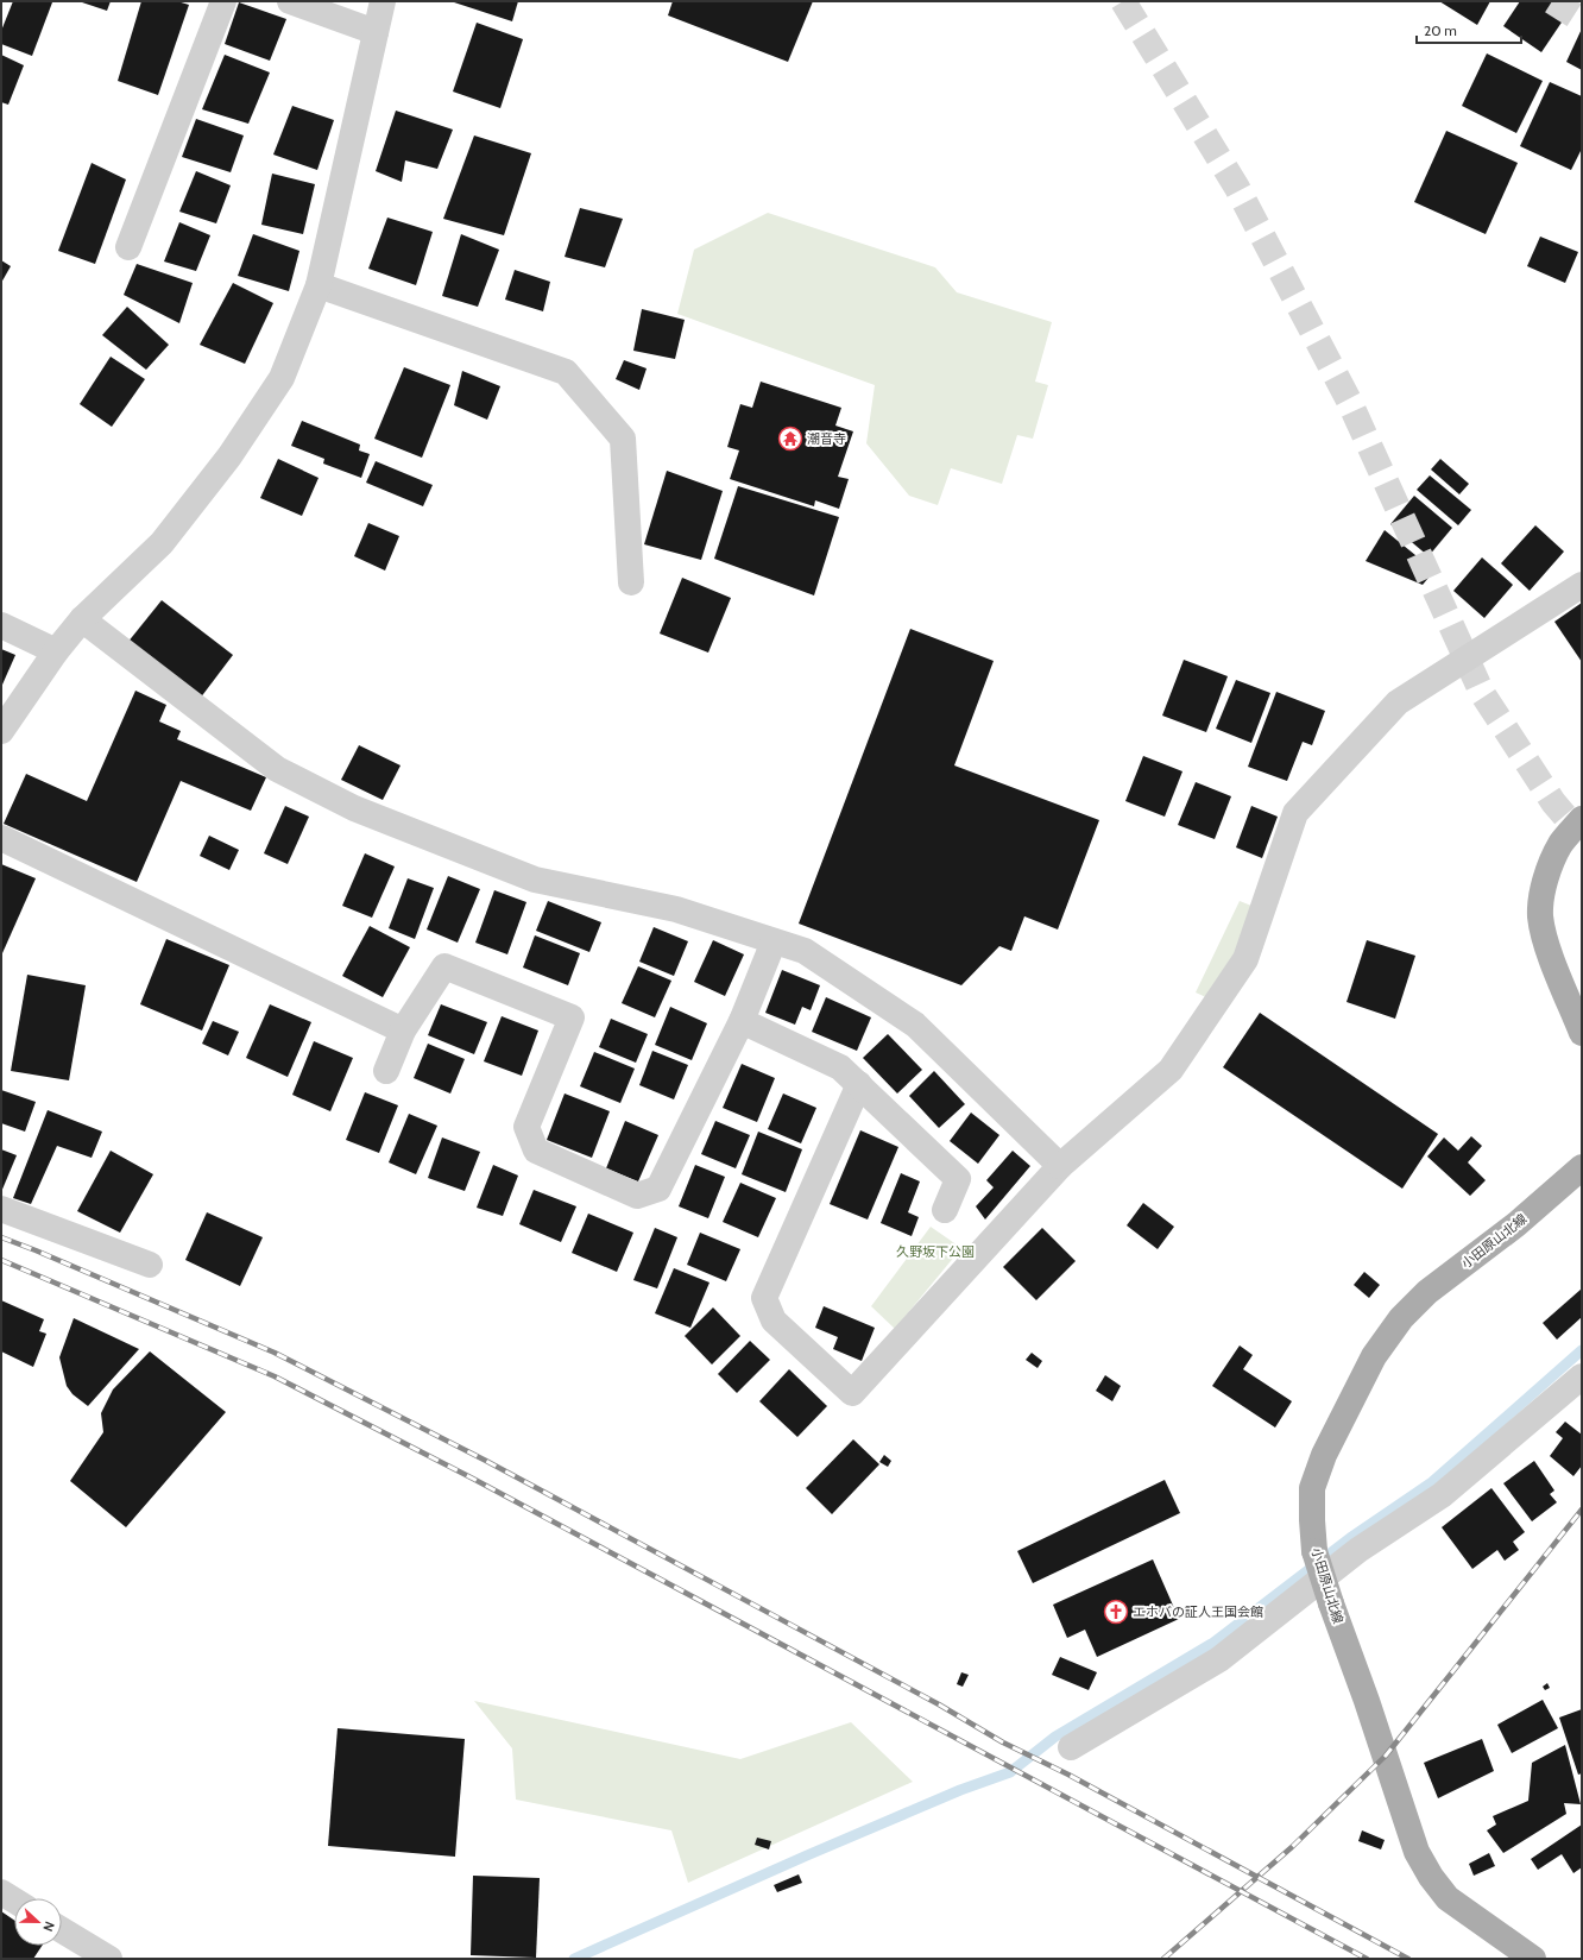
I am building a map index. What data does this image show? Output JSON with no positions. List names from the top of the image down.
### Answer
{
  "streets": {
    "main road": ["小田原山北線"]
  },
  "parks": ["久野坂下公園"],
  "places": {
    "temple": ["潮音寺"],
    "church": ["エホバの証人王国会館"]
  },
  "scale_bar": "20 m",
  "north": "right"
}
